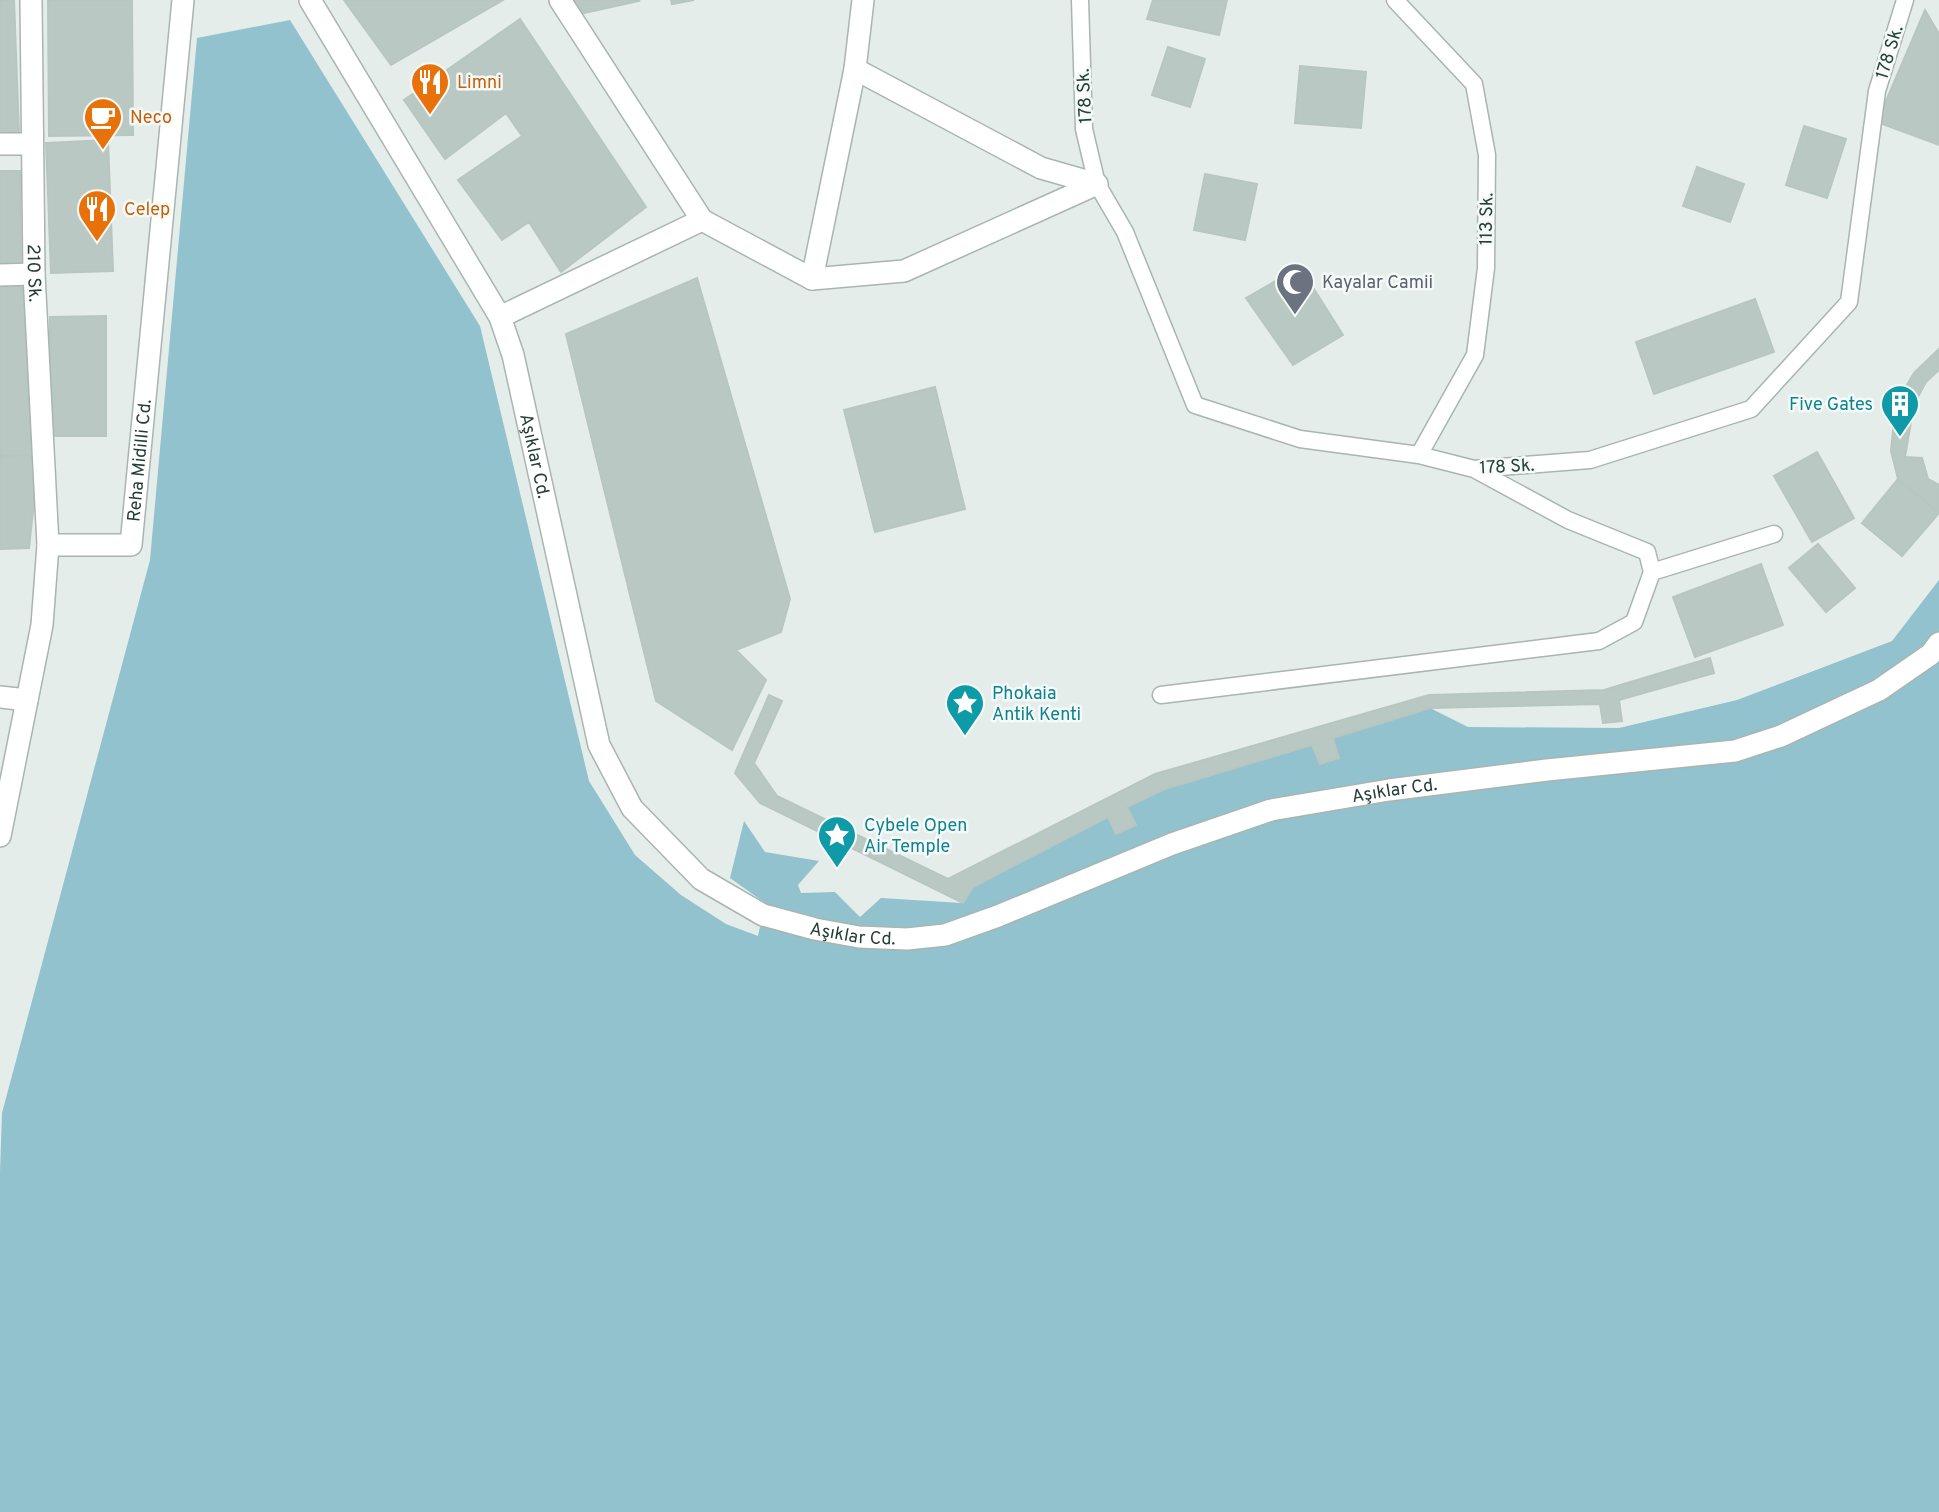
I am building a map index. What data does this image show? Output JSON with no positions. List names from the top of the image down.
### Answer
{
  "streets": {
    "street": ["210 Sk.", "Aşıklar Cd.", "Reha Midilli Cd."],
    "lane": ["178 Sk.", "113 Sk."]
  },
  "crossings": [
    ["178 Sk.", "113 Sk."],
    ["210 Sk.", "Reha Midilli Cd."]
  ],
  "places": {
    "restaurant": ["Limni", "Celep"],
    "cafe": ["Neco"],
    "mosque": ["Kayalar Camii"],
    "building": ["Five Gates"],
    "place": ["Phokaia Antik Kenti", "Cybele Open Air Temple"]
  }
}
